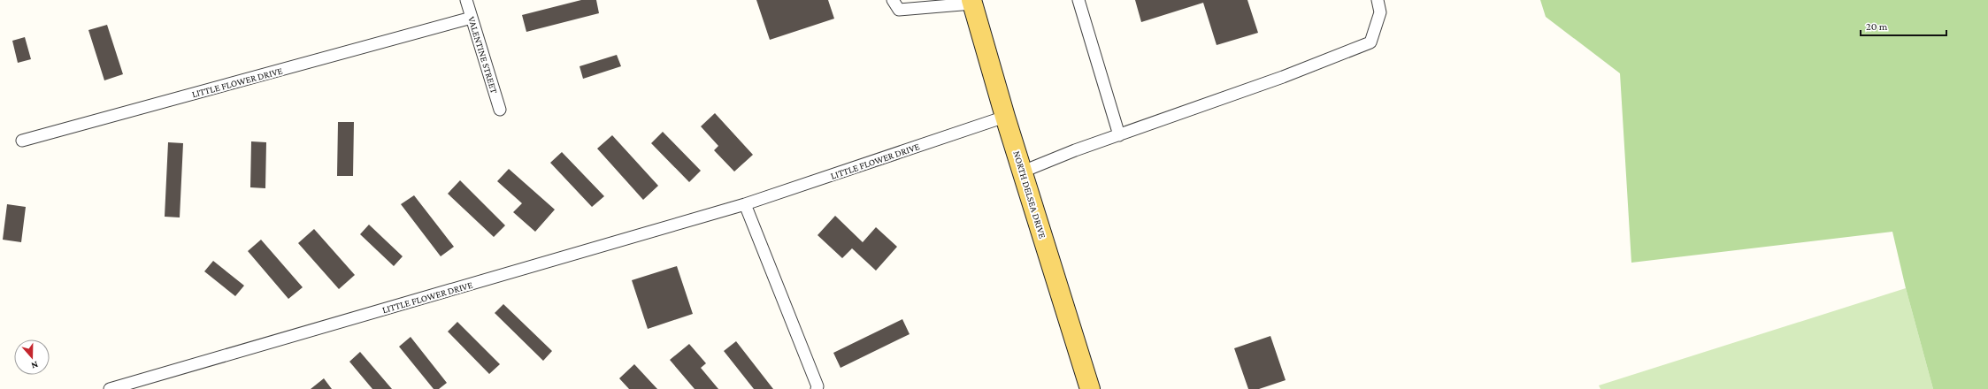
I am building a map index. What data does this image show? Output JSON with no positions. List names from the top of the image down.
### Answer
{
  "streets": {
    "main road": ["NORTH DELSEA DRIVE"],
    "lane": ["VALENTINE STREET", "LITTLE FLOWER DRIVE"]
  },
  "crossings": [
    ["VALENTINE STREET", "LITTLE FLOWER DRIVE"],
    ["LITTLE FLOWER DRIVE", "NORTH DELSEA DRIVE"]
  ],
  "scale_bar": "20 m",
  "north": "bottom"
}
